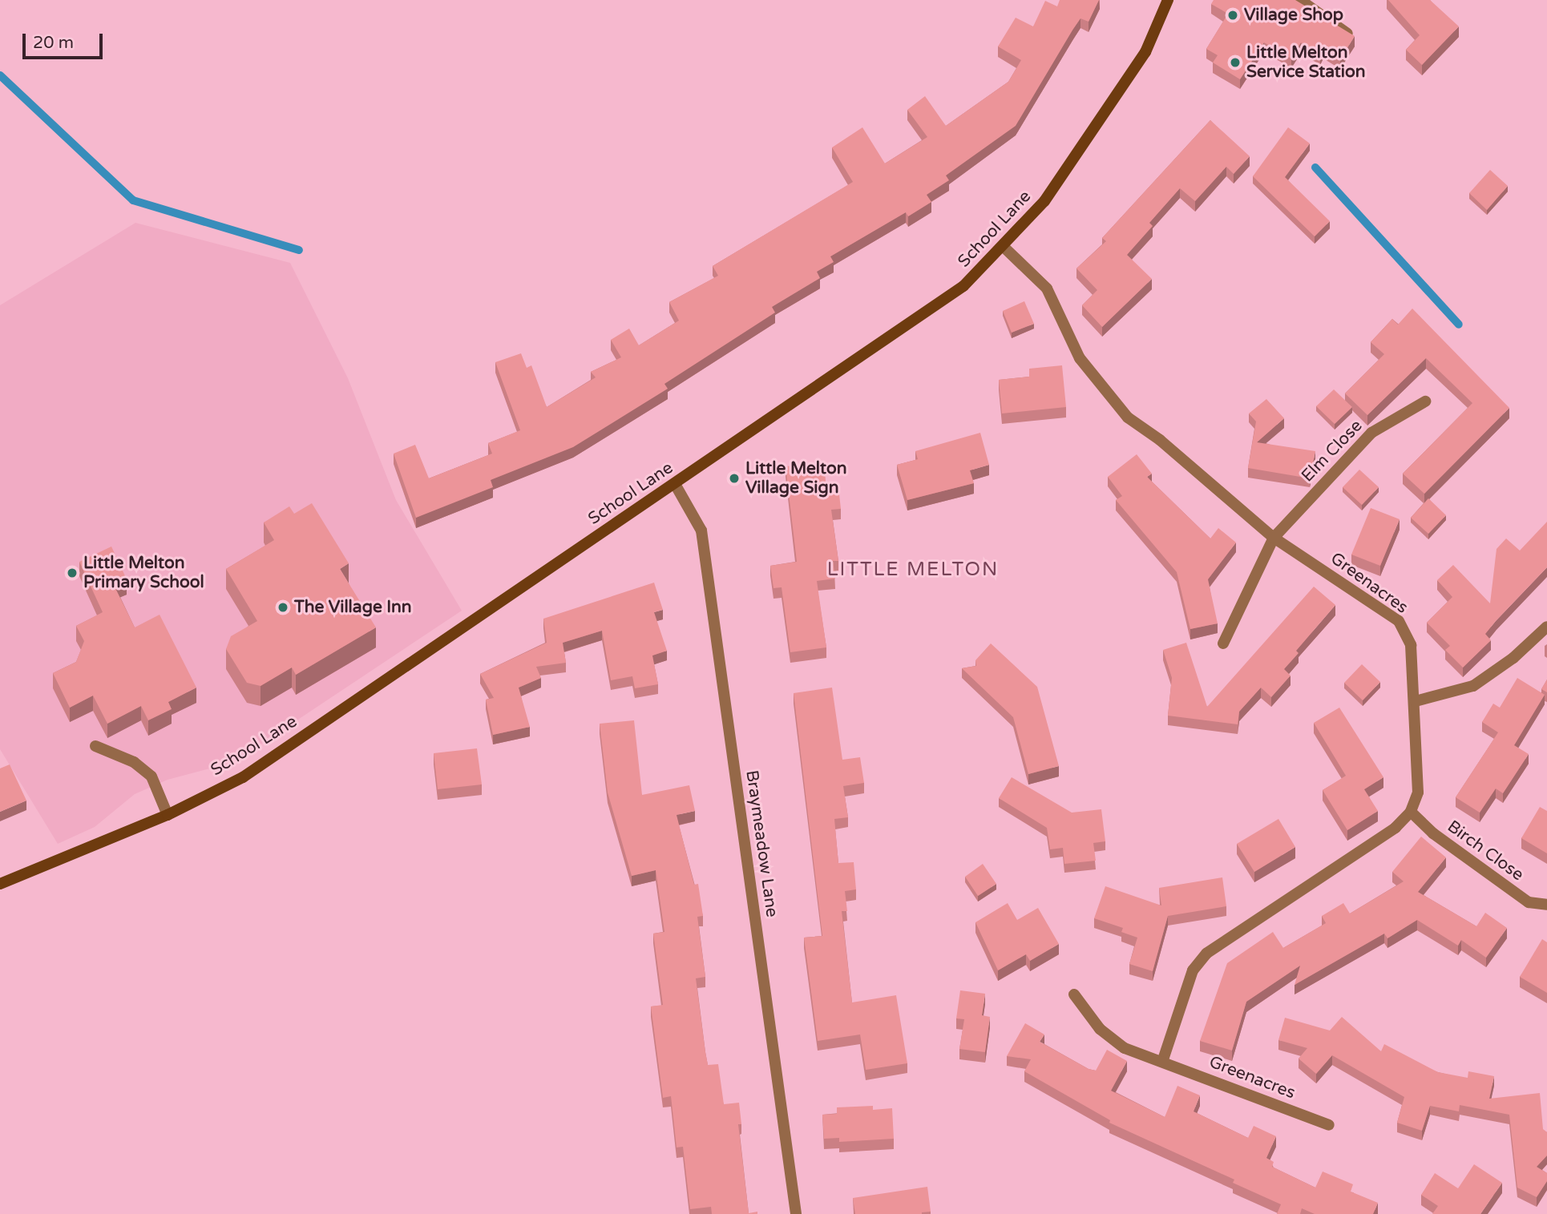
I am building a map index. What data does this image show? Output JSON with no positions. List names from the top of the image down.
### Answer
{
  "streets": {
    "street": [
      "School Lane",
      "Elm Close",
      "Greenacres",
      "Braymeadow Lane",
      "Birch Close"
    ]
  },
  "crossings": [
    ["School Lane", "Greenacres"],
    ["School Lane", "Braymeadow Lane"],
    ["Elm Close", "Greenacres"],
    ["Greenacres", "Birch Close"]
  ],
  "districts": ["LITTLE MELTON"],
  "places": [
    "Village Shop",
    "Little Melton Service Station",
    "Little Melton Village Sign",
    "Little Melton Primary School",
    "The Village Inn"
  ],
  "scale_bar": "20 m"
}
